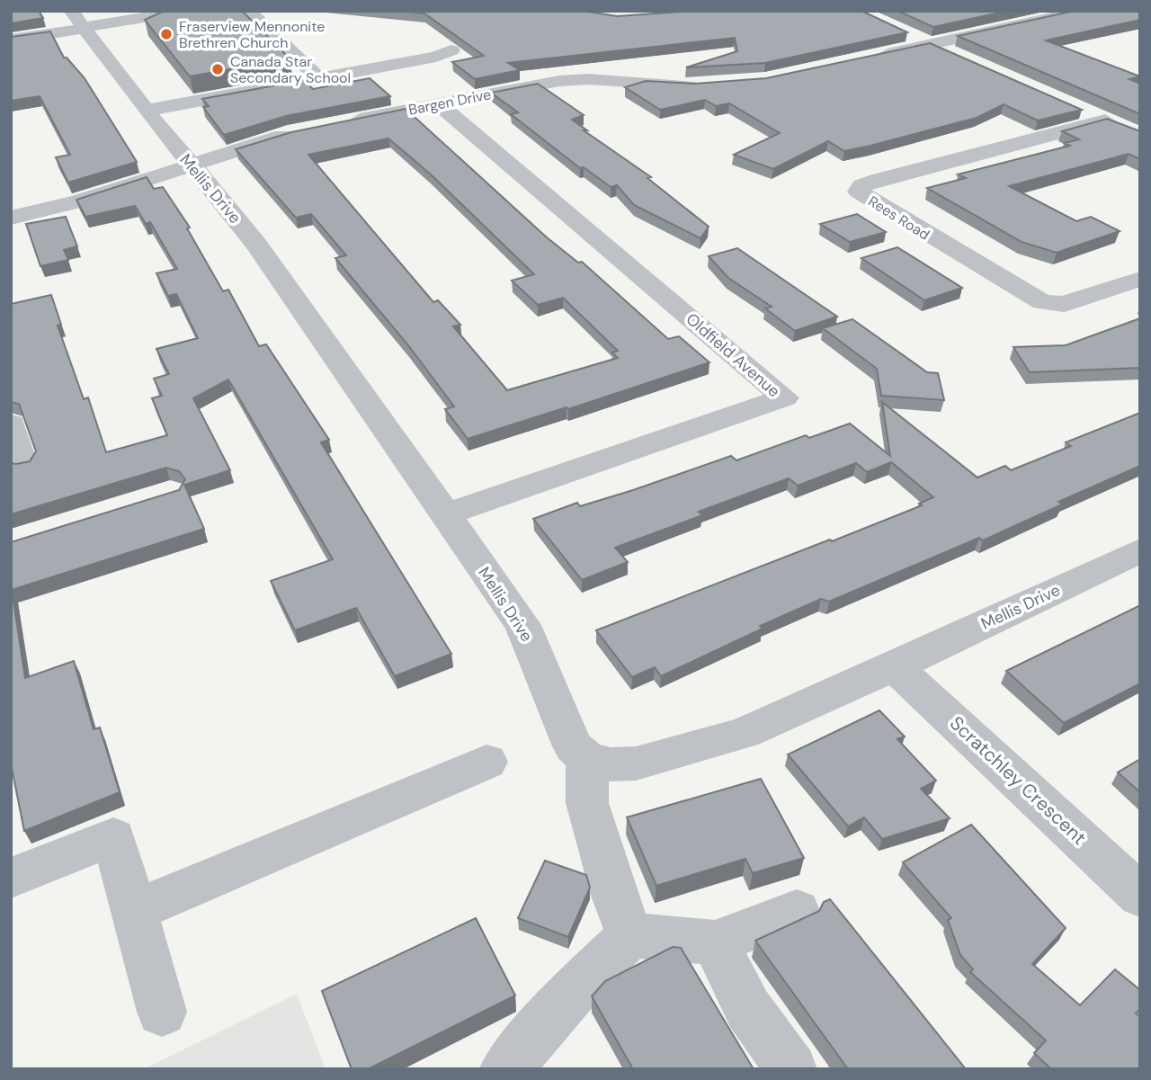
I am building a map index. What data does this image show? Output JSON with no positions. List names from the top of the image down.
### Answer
{
  "streets": {
    "street": [
      "Bargen Drive",
      "Mellis Drive",
      "Rees Road",
      "Oldfield Avenue",
      "Scratchley Crescent"
    ]
  },
  "crossings": [
    ["Bargen Drive", "Oldfield Avenue"],
    ["Mellis Drive", "Oldfield Avenue"],
    ["Mellis Drive", "Scratchley Crescent"]
  ],
  "places": ["Fraserview Mennonite Brethren Church", "Canada Star Secondary School"]
}
